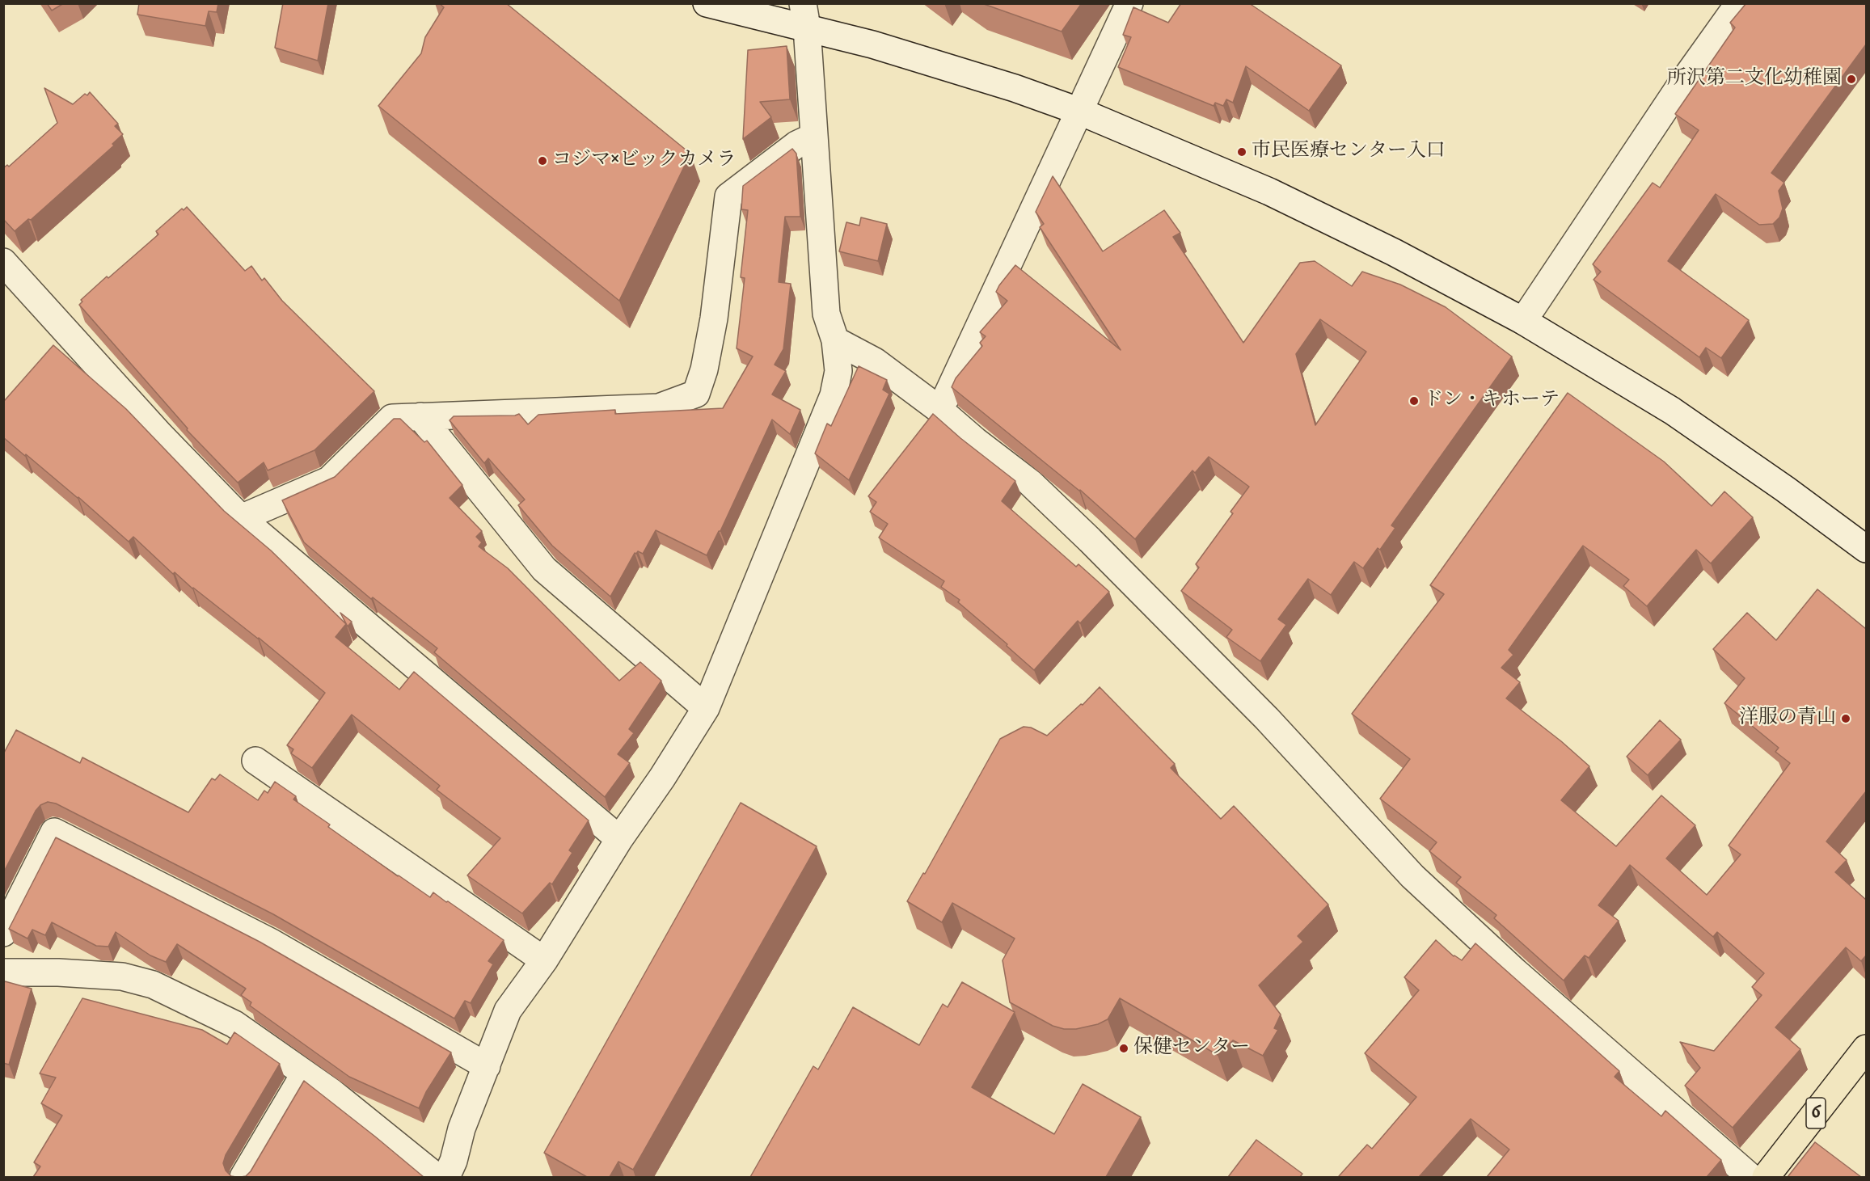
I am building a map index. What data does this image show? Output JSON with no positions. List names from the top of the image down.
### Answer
{
  "streets": {
    "main road": ["6"]
  },
  "places": [
    "所沢第二文化幼稚園",
    "市民医療センター入口",
    "コジマ×ビックカメラ",
    "ドン・キホーテ",
    "洋服の青山",
    "保健センター"
  ]
}
